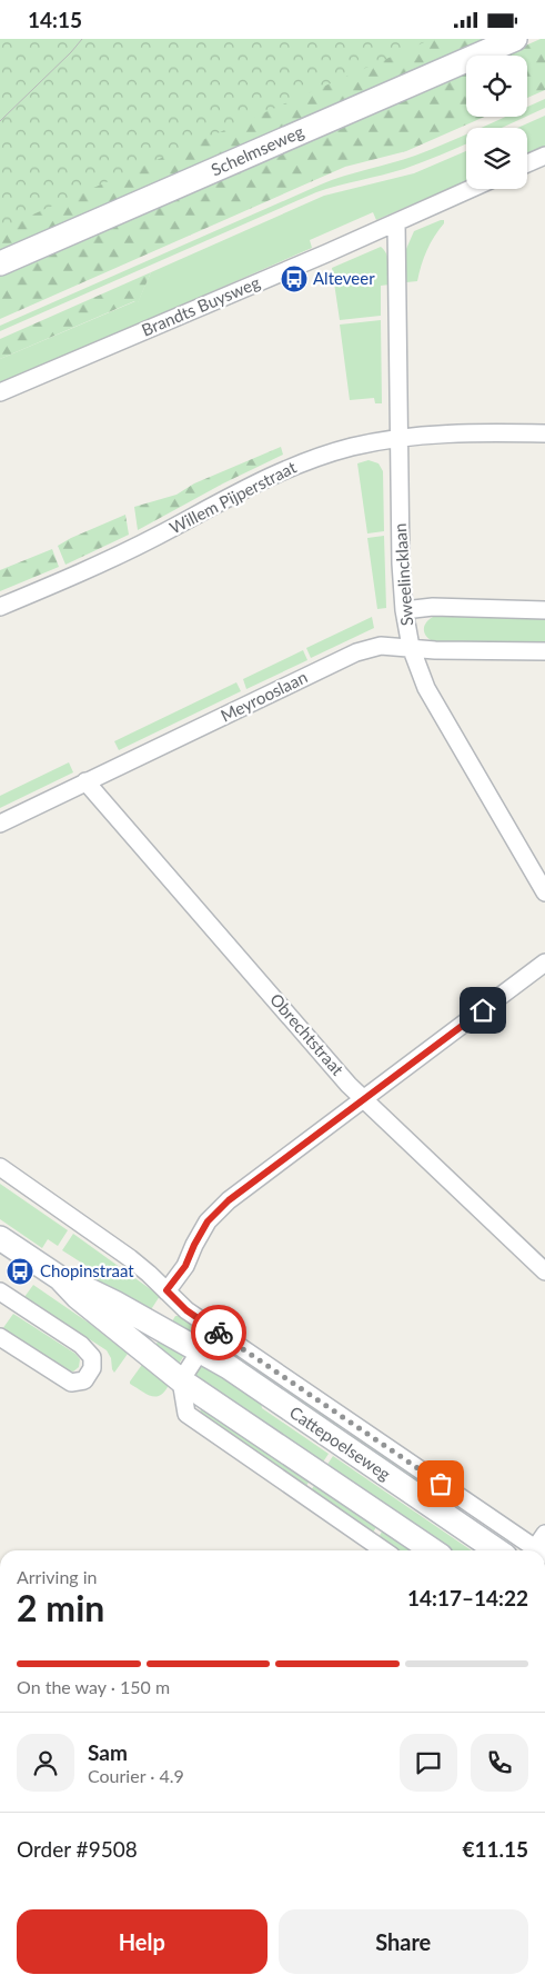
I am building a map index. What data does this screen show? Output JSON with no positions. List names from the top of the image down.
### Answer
{
  "streets": {
    "street": [
      "Schelmseweg",
      "Brandts Buysweg",
      "Willem Pijperstraat",
      "Sweelincklaan",
      "Meyrooslaan",
      "Obrechtstraat",
      "Cattepoelseweg"
    ]
  },
  "crossings": [
    ["Brandts Buysweg", "Sweelincklaan"],
    ["Willem Pijperstraat", "Sweelincklaan"],
    ["Sweelincklaan", "Meyrooslaan"],
    ["Meyrooslaan", "Obrechtstraat"]
  ],
  "places": {
    "bus stop": ["Alteveer", "Chopinstraat"]
  },
  "page": {
    "status": "14:15",
    "heading": ["2 min", "Arriving in", "14:17–14:22"],
    "panel": [
      "Sam",
      "Courier · 4.9",
      "Order #9508",
      "€11.15"
    ],
    "bar": "On the way · 150 m",
    "buttons": ["Help", "Share"]
  }
}
